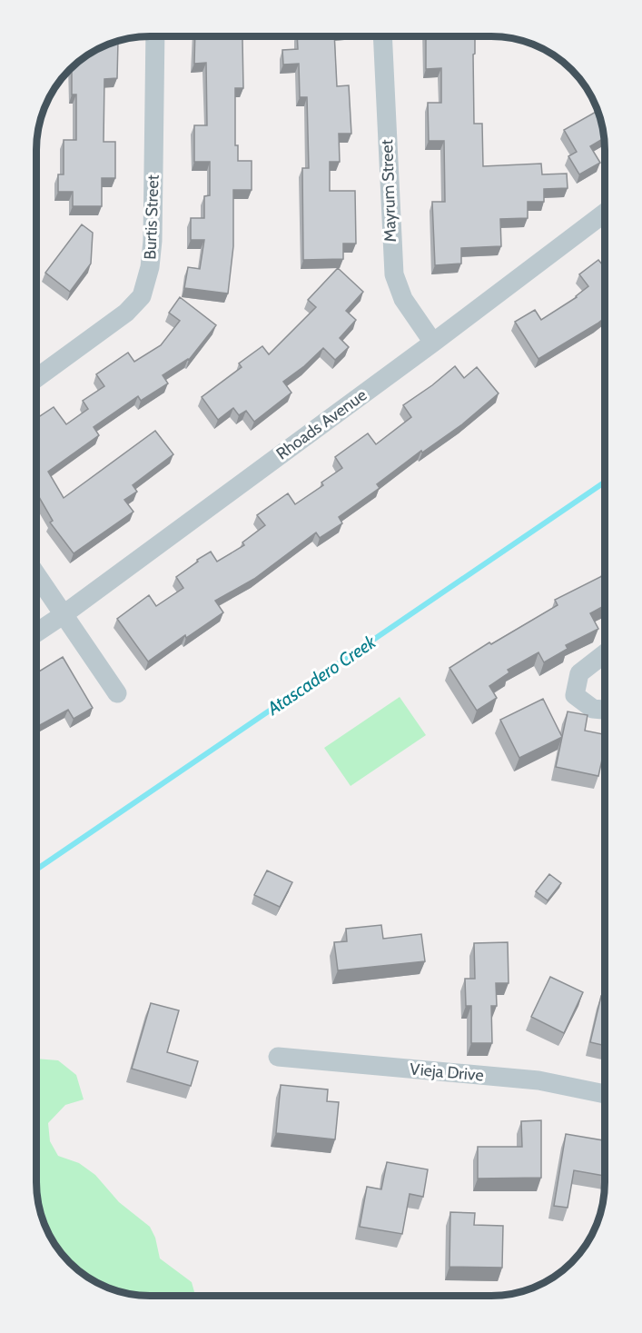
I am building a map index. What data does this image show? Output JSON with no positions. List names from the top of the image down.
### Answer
{
  "streets": {
    "street": [
      "Mayrum Street",
      "Burtis Street",
      "Rhoads Avenue",
      "Vieja Drive"
    ]
  },
  "crossings": [
    ["Mayrum Street", "Rhoads Avenue"]
  ],
  "water": ["Atascadero Creek"]
}
